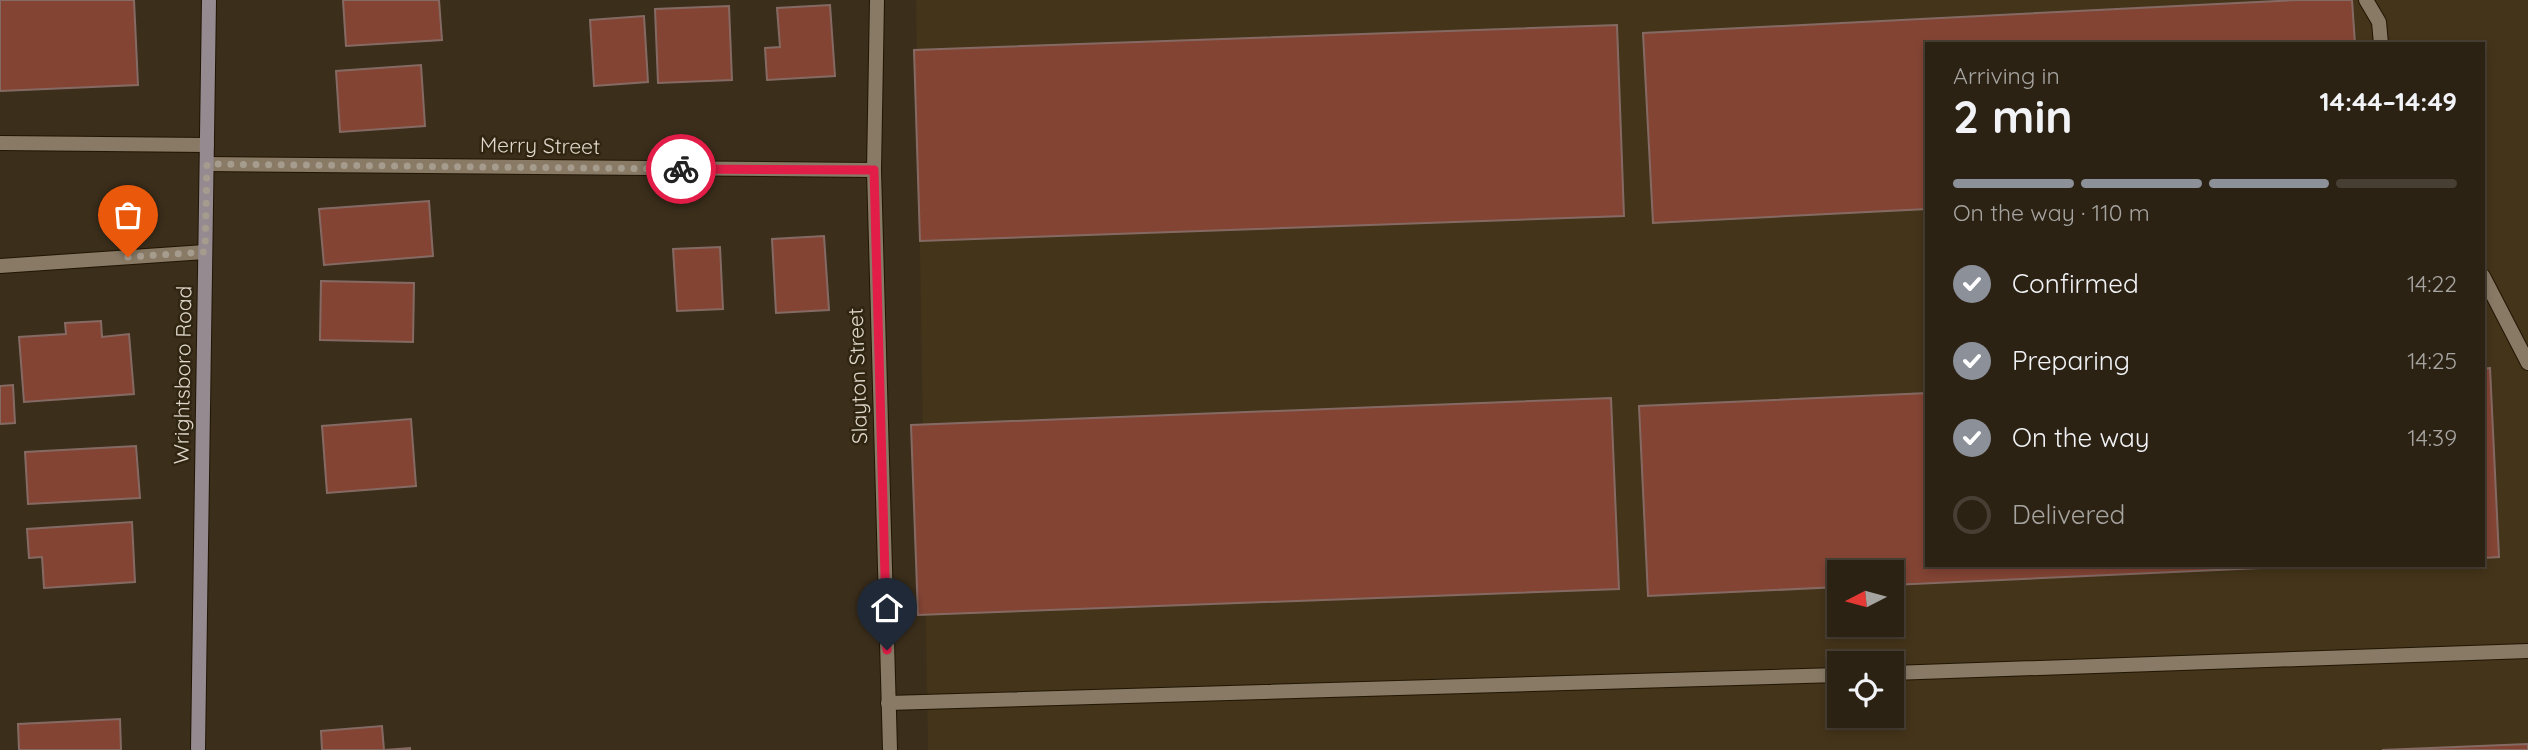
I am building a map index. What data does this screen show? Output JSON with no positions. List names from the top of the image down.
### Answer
{
  "streets": {
    "main road": ["Wrightsboro Road"],
    "street": ["Merry Street", "Slayton Street"]
  },
  "crossings": [
    ["Merry Street", "Wrightsboro Road"],
    ["Merry Street", "Slayton Street"]
  ],
  "north": "left",
  "page": {
    "heading": ["2 min", "Arriving in", "14:44–14:49"],
    "bar": "On the way · 110 m",
    "list": [
      ["Confirmed", "14:22"],
      ["Preparing", "14:25"],
      ["On the way", "14:39"],
      "Delivered"
    ]
  }
}
